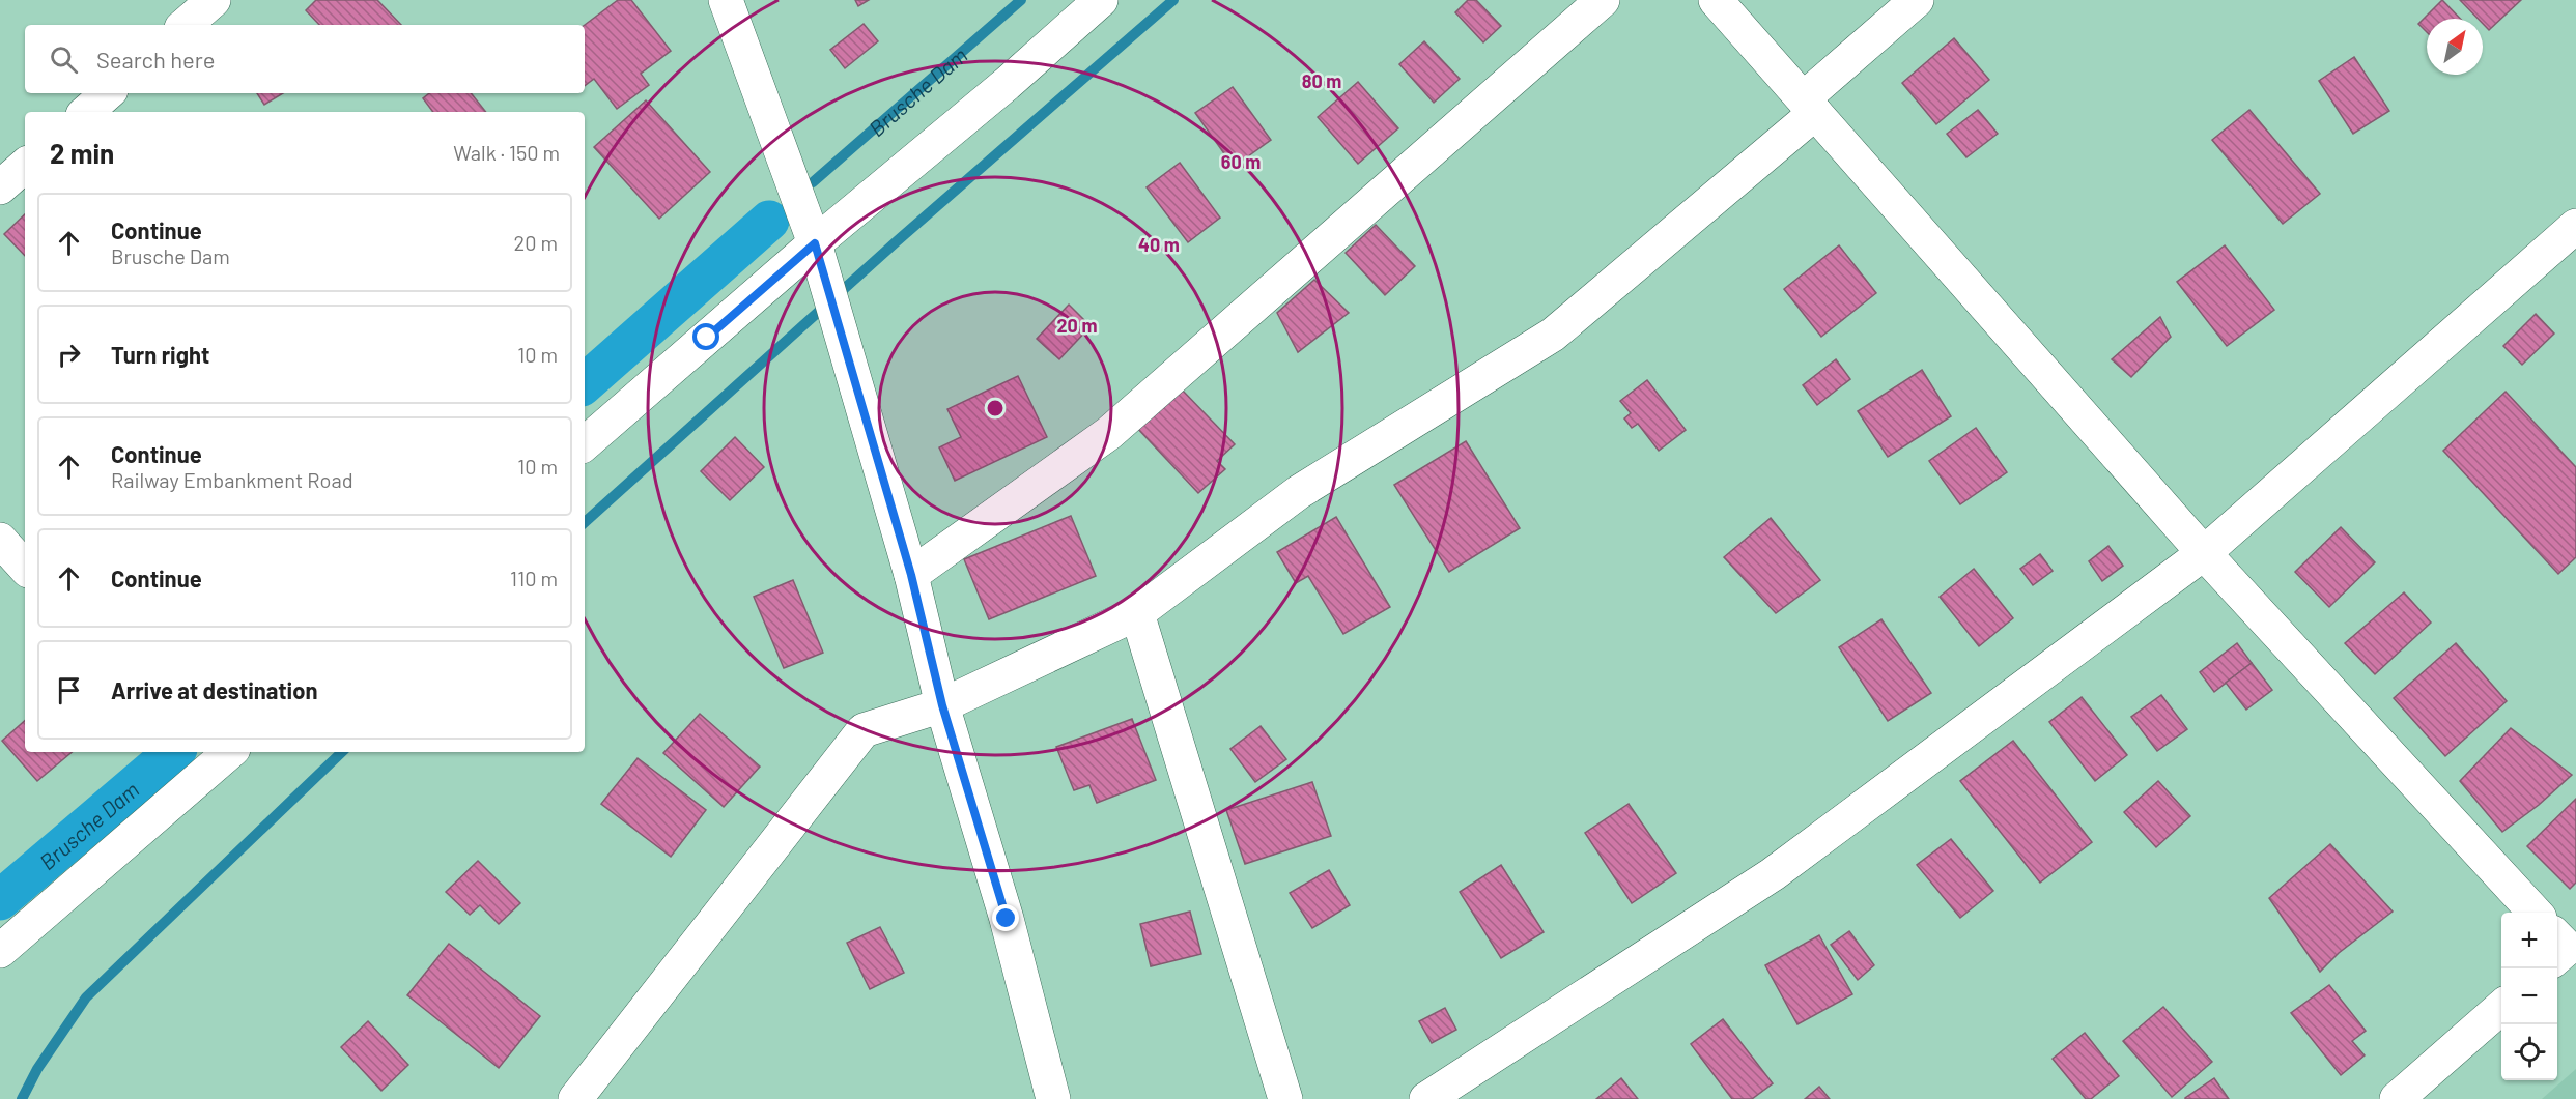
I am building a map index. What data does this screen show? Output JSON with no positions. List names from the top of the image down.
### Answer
{
  "water": ["Brusche Dam"],
  "north": "top right",
  "page": {
    "search": "Search here",
    "heading": ["2 min", "Walk · 150 m"],
    "list": [
      ["Continue", "Brusche Dam", "20 m"],
      ["Turn right", "10 m"],
      ["Continue", "Railway Embankment Road", "10 m"],
      ["Continue", "110 m"],
      "Arrive at destination"
    ],
    "map_buttons": ["+", "−"]
  },
  "rings": [
    "80 m",
    "60 m",
    "40 m",
    "20 m"
  ]
}
